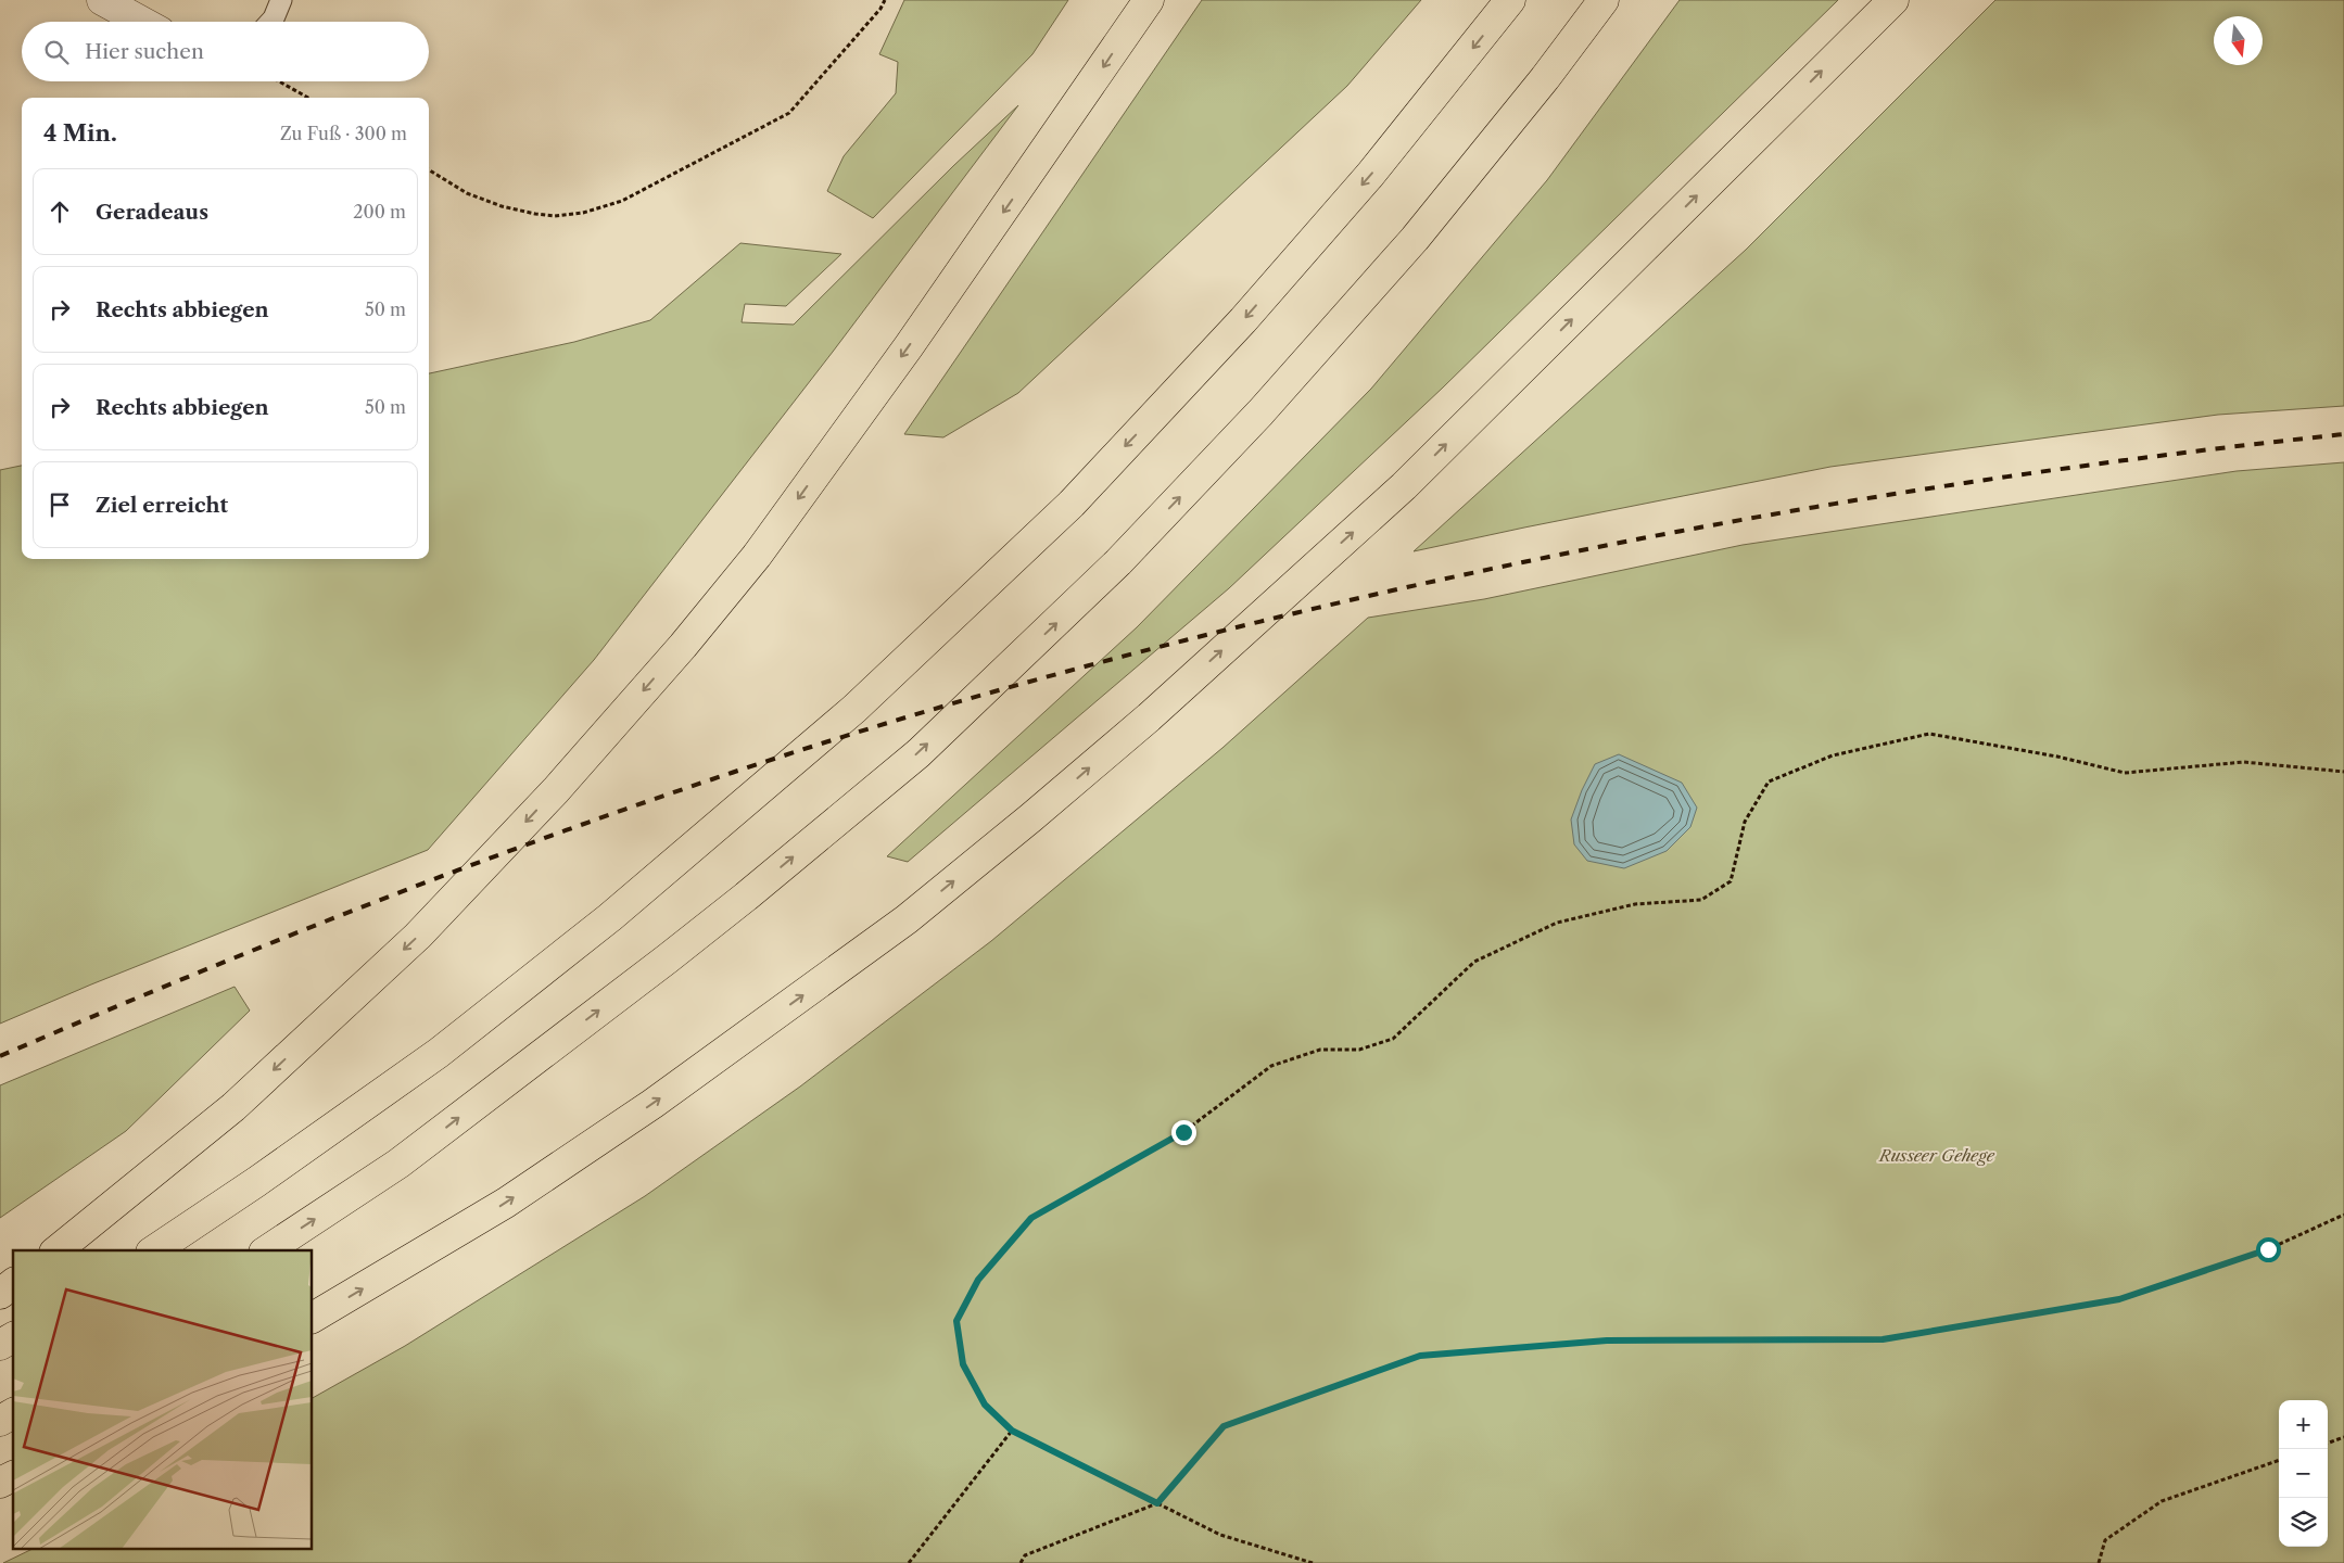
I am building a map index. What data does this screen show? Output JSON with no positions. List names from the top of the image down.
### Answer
{
  "parks": ["Russeer Gehege"],
  "north": "bottom",
  "page": {
    "search": "Hier suchen",
    "heading": ["4 Min.", "Zu Fuß · 300 m"],
    "list": [
      ["Geradeaus", "200 m"],
      ["Rechts abbiegen", "50 m"],
      ["Rechts abbiegen", "50 m"],
      "Ziel erreicht"
    ],
    "map_buttons": ["+", "−"]
  }
}
